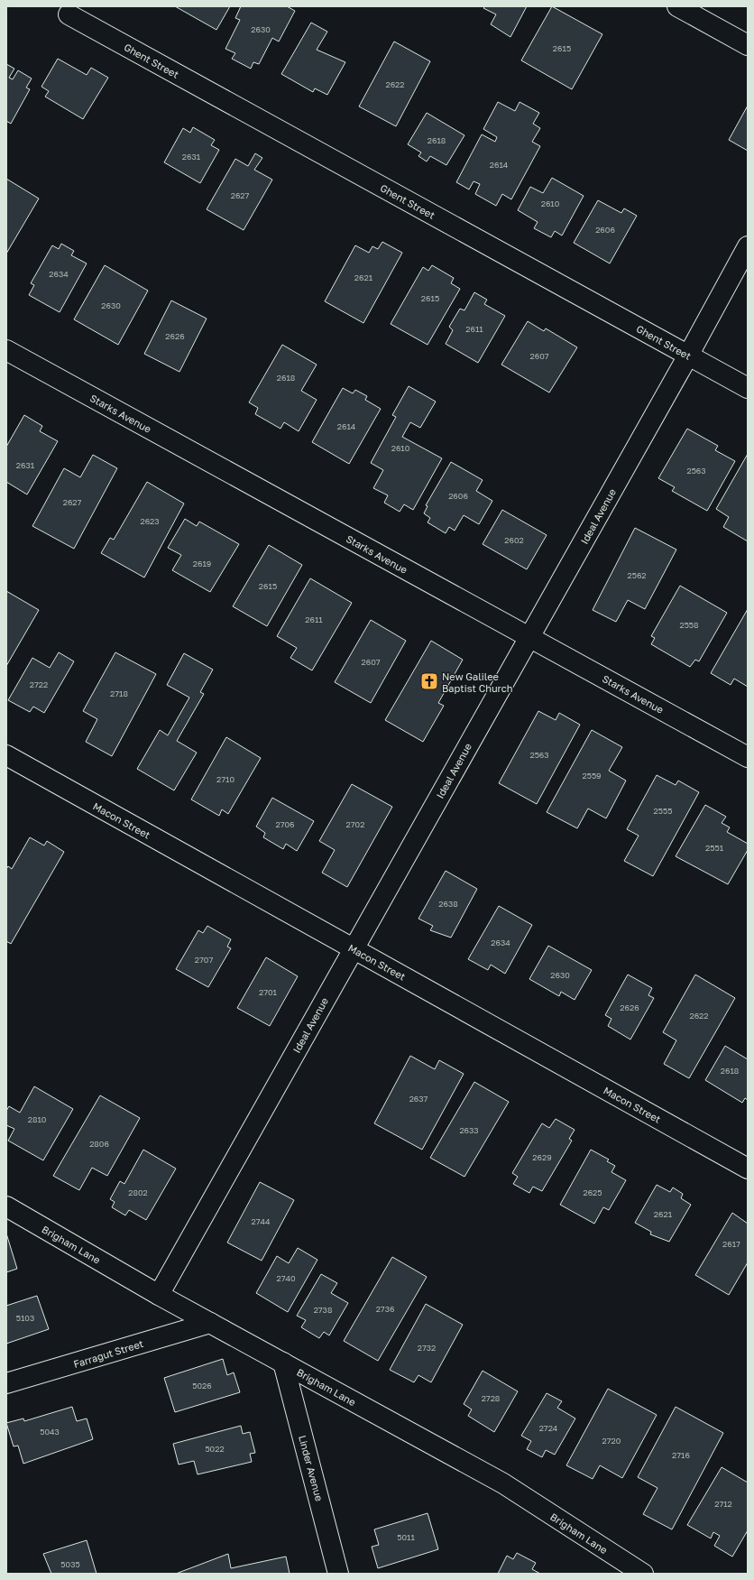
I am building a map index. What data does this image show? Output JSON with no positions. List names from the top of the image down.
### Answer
{
  "streets": {
    "street": [
      "Ghent Street",
      "Starks Avenue",
      "Ideal Avenue",
      "Macon Street",
      "Brigham Lane",
      "Farragut Street",
      "Linder Avenue"
    ]
  },
  "crossings": [
    ["Ghent Street", "Ideal Avenue"],
    ["Starks Avenue", "Ideal Avenue"],
    ["Ideal Avenue", "Macon Street"],
    ["Ideal Avenue", "Brigham Lane"],
    ["Brigham Lane", "Farragut Street"],
    ["Brigham Lane", "Linder Avenue"]
  ],
  "places": {
    "church": ["New Galilee Baptist Church"]
  },
  "house_numbers": [
    "2630",
    "2615",
    "2622",
    "2618",
    "2631",
    "2614",
    "2627",
    "2610",
    "2606",
    "2634",
    "2621",
    "2615",
    "2630",
    "2611",
    "2626",
    "2607",
    "2618",
    "2614",
    "2610",
    "2631",
    "2563",
    "2606",
    "2627",
    "2623",
    "2602",
    "2619",
    "2562",
    "2615",
    "2611",
    "2558",
    "2607",
    "2722",
    "2718",
    "2563",
    "2559",
    "2710",
    "2555",
    "2706",
    "2702",
    "2551",
    "2638",
    "2634",
    "2707",
    "2630",
    "2701",
    "2626",
    "2622",
    "2618",
    "2637",
    "2810",
    "2633",
    "2806",
    "2629",
    "2802",
    "2625",
    "2621",
    "2744",
    "2617",
    "2740",
    "2736",
    "2738",
    "5103",
    "2732",
    "5026",
    "2728",
    "2724",
    "5043",
    "2720",
    "5022",
    "2716",
    "2712",
    "5011",
    "5035"
  ]
}
